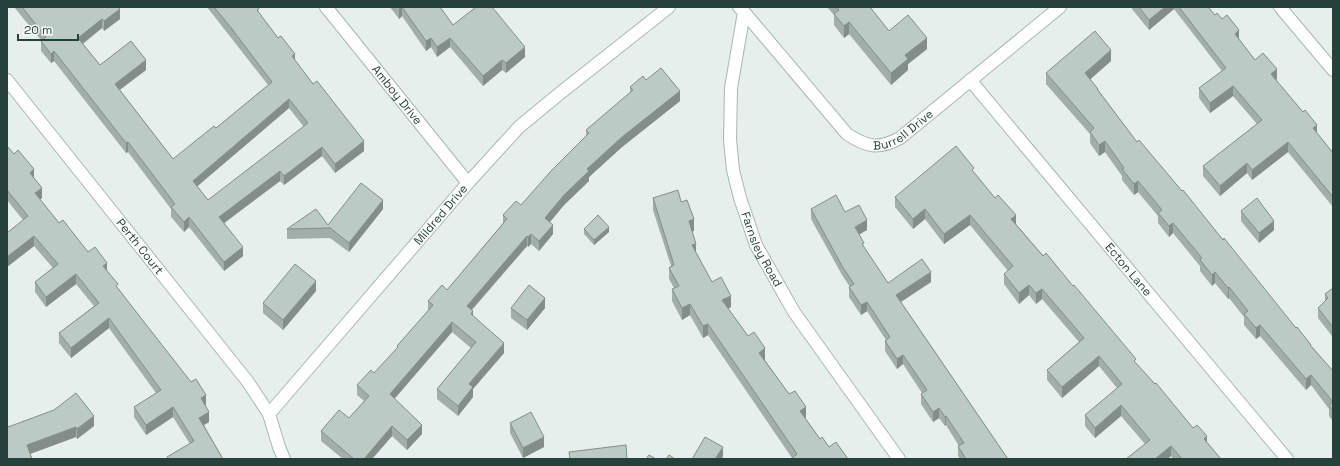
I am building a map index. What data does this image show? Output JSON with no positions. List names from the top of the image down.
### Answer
{
  "streets": {
    "street": [
      "Amboy Drive",
      "Burrell Drive",
      "Mildred Drive",
      "Perth Court",
      "Farnsley Road",
      "Ecton Lane"
    ]
  },
  "crossings": [
    ["Amboy Drive", "Mildred Drive"],
    ["Burrell Drive", "Farnsley Road"],
    ["Burrell Drive", "Ecton Lane"],
    ["Mildred Drive", "Perth Court"]
  ],
  "scale_bar": "20 m"
}
